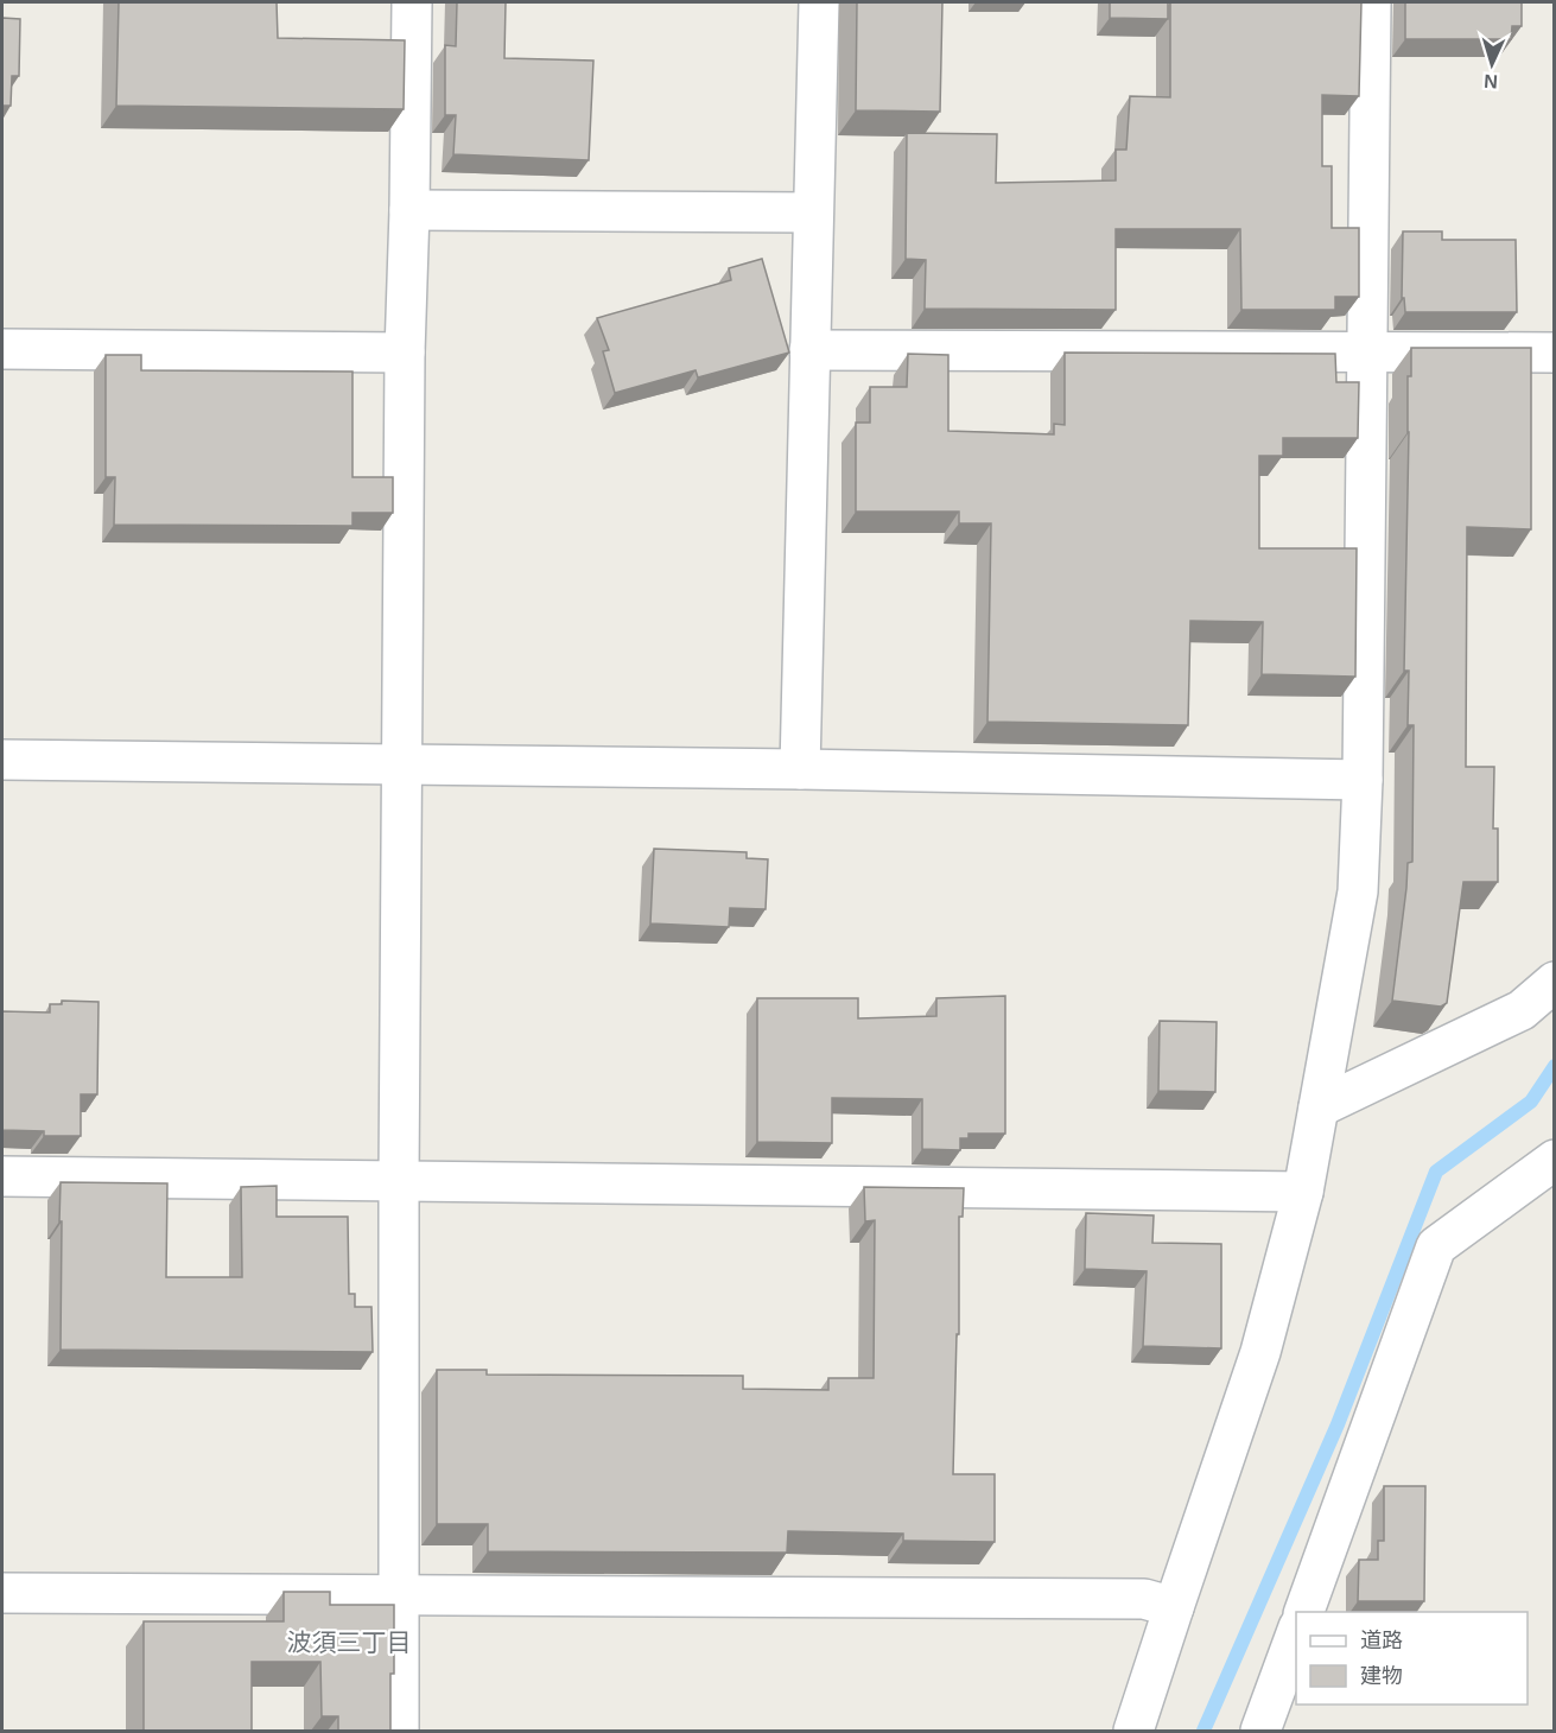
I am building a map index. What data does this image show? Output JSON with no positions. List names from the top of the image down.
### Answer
{
  "districts": ["波須三丁目"],
  "legend": ["道路", "建物"],
  "north": "bottom"
}
